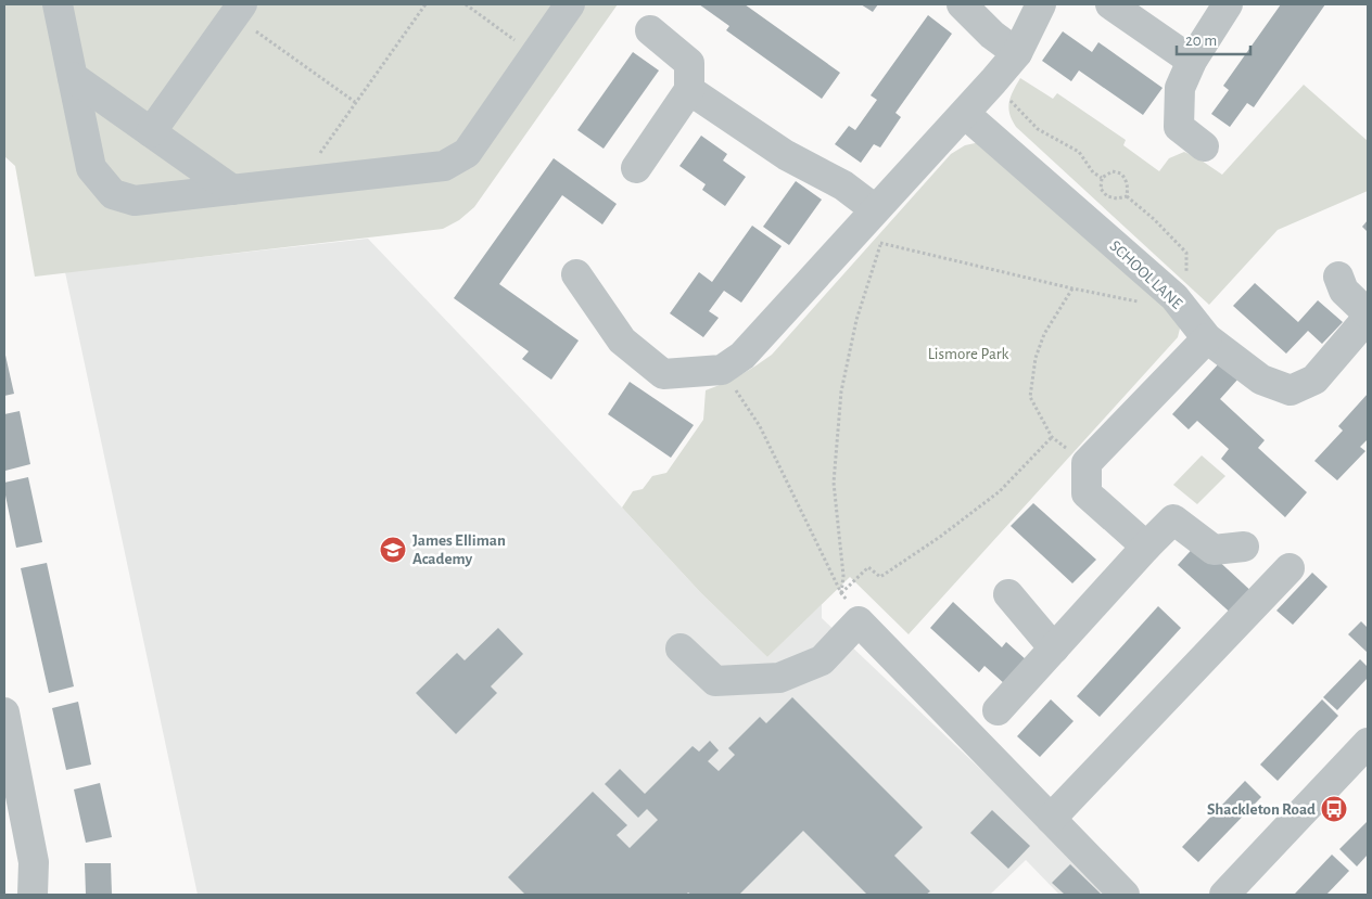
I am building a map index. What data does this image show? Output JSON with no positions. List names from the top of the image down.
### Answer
{
  "streets": {
    "street": ["SCHOOL LANE"]
  },
  "parks": ["Lismore Park"],
  "places": {
    "school or university": ["James Elliman Academy"],
    "bus stop": ["Shackleton Road"]
  },
  "scale_bar": "20 m"
}
